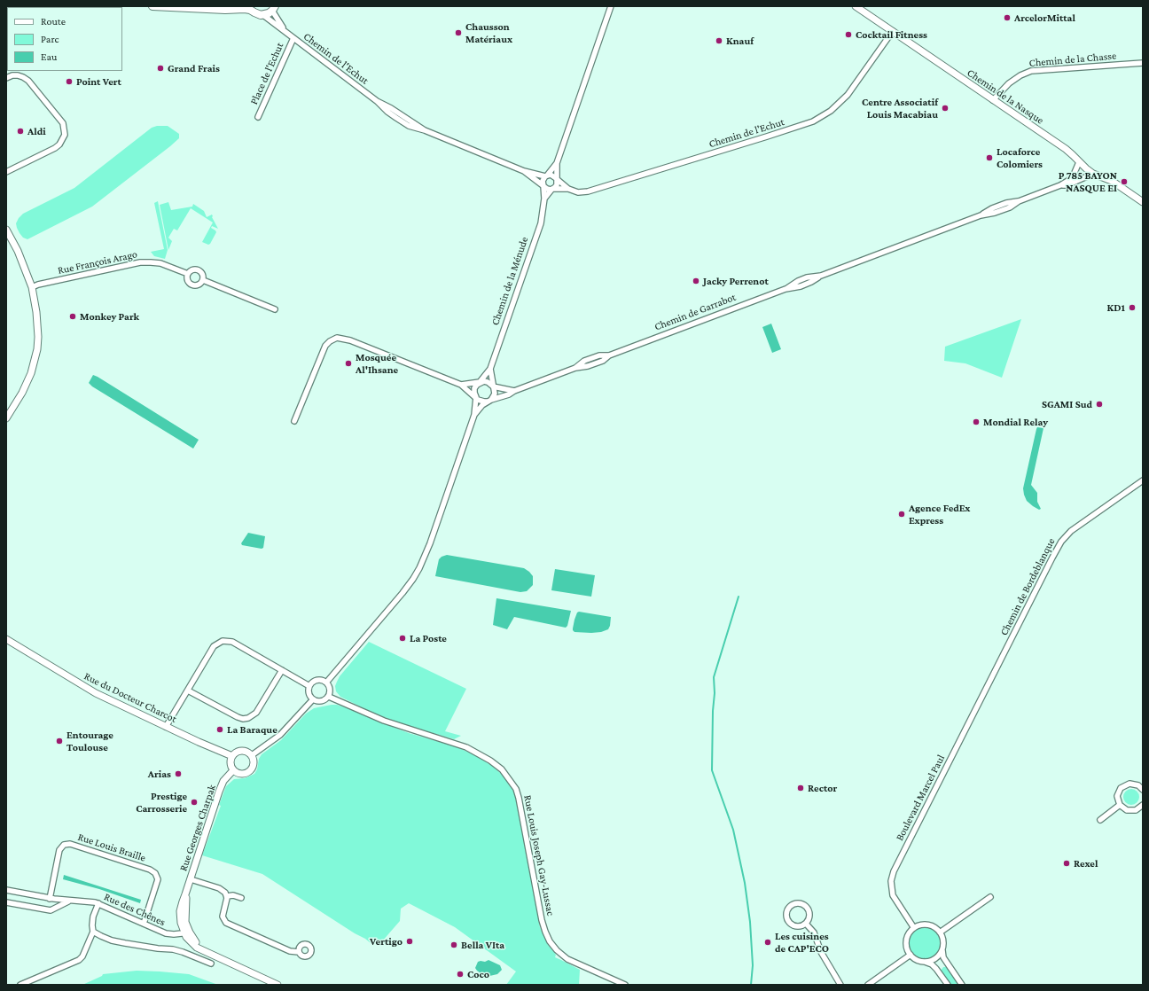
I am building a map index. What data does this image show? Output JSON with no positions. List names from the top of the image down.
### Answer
{
  "streets": {
    "street": [
      "Chemin de l'Echut",
      "Chemin de la Chasse",
      "Place de l'Echut",
      "Chemin de la Nasque",
      "Rue François Arago",
      "Chemin de la Ménude",
      "Chemin de Garrabot",
      "Chemin de Bordeblanque",
      "Rue du Docteur Charcot",
      "Boulevard Marcel Paul",
      "Rue Georges Charpak",
      "Rue Louis Braille",
      "Rue Louis Joseph Gay-Lussac",
      "Rue des Chênes"
    ]
  },
  "crossings": [
    ["Chemin de l'Echut", "Place de l'Echut"],
    ["Chemin de l'Echut", "Chemin de la Nasque"],
    ["Chemin de l'Echut", "Chemin de la Ménude"],
    ["Chemin de la Chasse", "Chemin de la Nasque"],
    ["Chemin de la Nasque", "Chemin de Garrabot"],
    ["Chemin de la Ménude", "Chemin de Garrabot"],
    ["Chemin de Bordeblanque", "Boulevard Marcel Paul"],
    ["Rue du Docteur Charcot", "Rue Georges Charpak"],
    ["Rue Georges Charpak", "Rue des Chênes"],
    ["Rue Louis Braille", "Rue des Chênes"]
  ],
  "places": [
    "ArcelorMittal",
    "Chausson Matériaux",
    "Cocktail Fitness",
    "Knauf",
    "Grand Frais",
    "Point Vert",
    "Centre Associatif Louis Macabiau",
    "Aldi",
    "Locaforce Colomiers",
    "P 785 BAYON NASQUE EI",
    "Jacky Perrenot",
    "KD1",
    "Monkey Park",
    "Mosquée Al'Ihsane",
    "SGAMI Sud",
    "Mondial Relay",
    "Agence FedEx Express",
    "La Poste",
    "La Baraque",
    "Entourage Toulouse",
    "Arias",
    "Rector",
    "Prestige Carrosserie",
    "Rexel",
    "Vertigo",
    "Les cuisines de CAP'ECO",
    "Bella VIta",
    "Coco"
  ],
  "legend": ["Route", "Parc", "Eau"]
}
